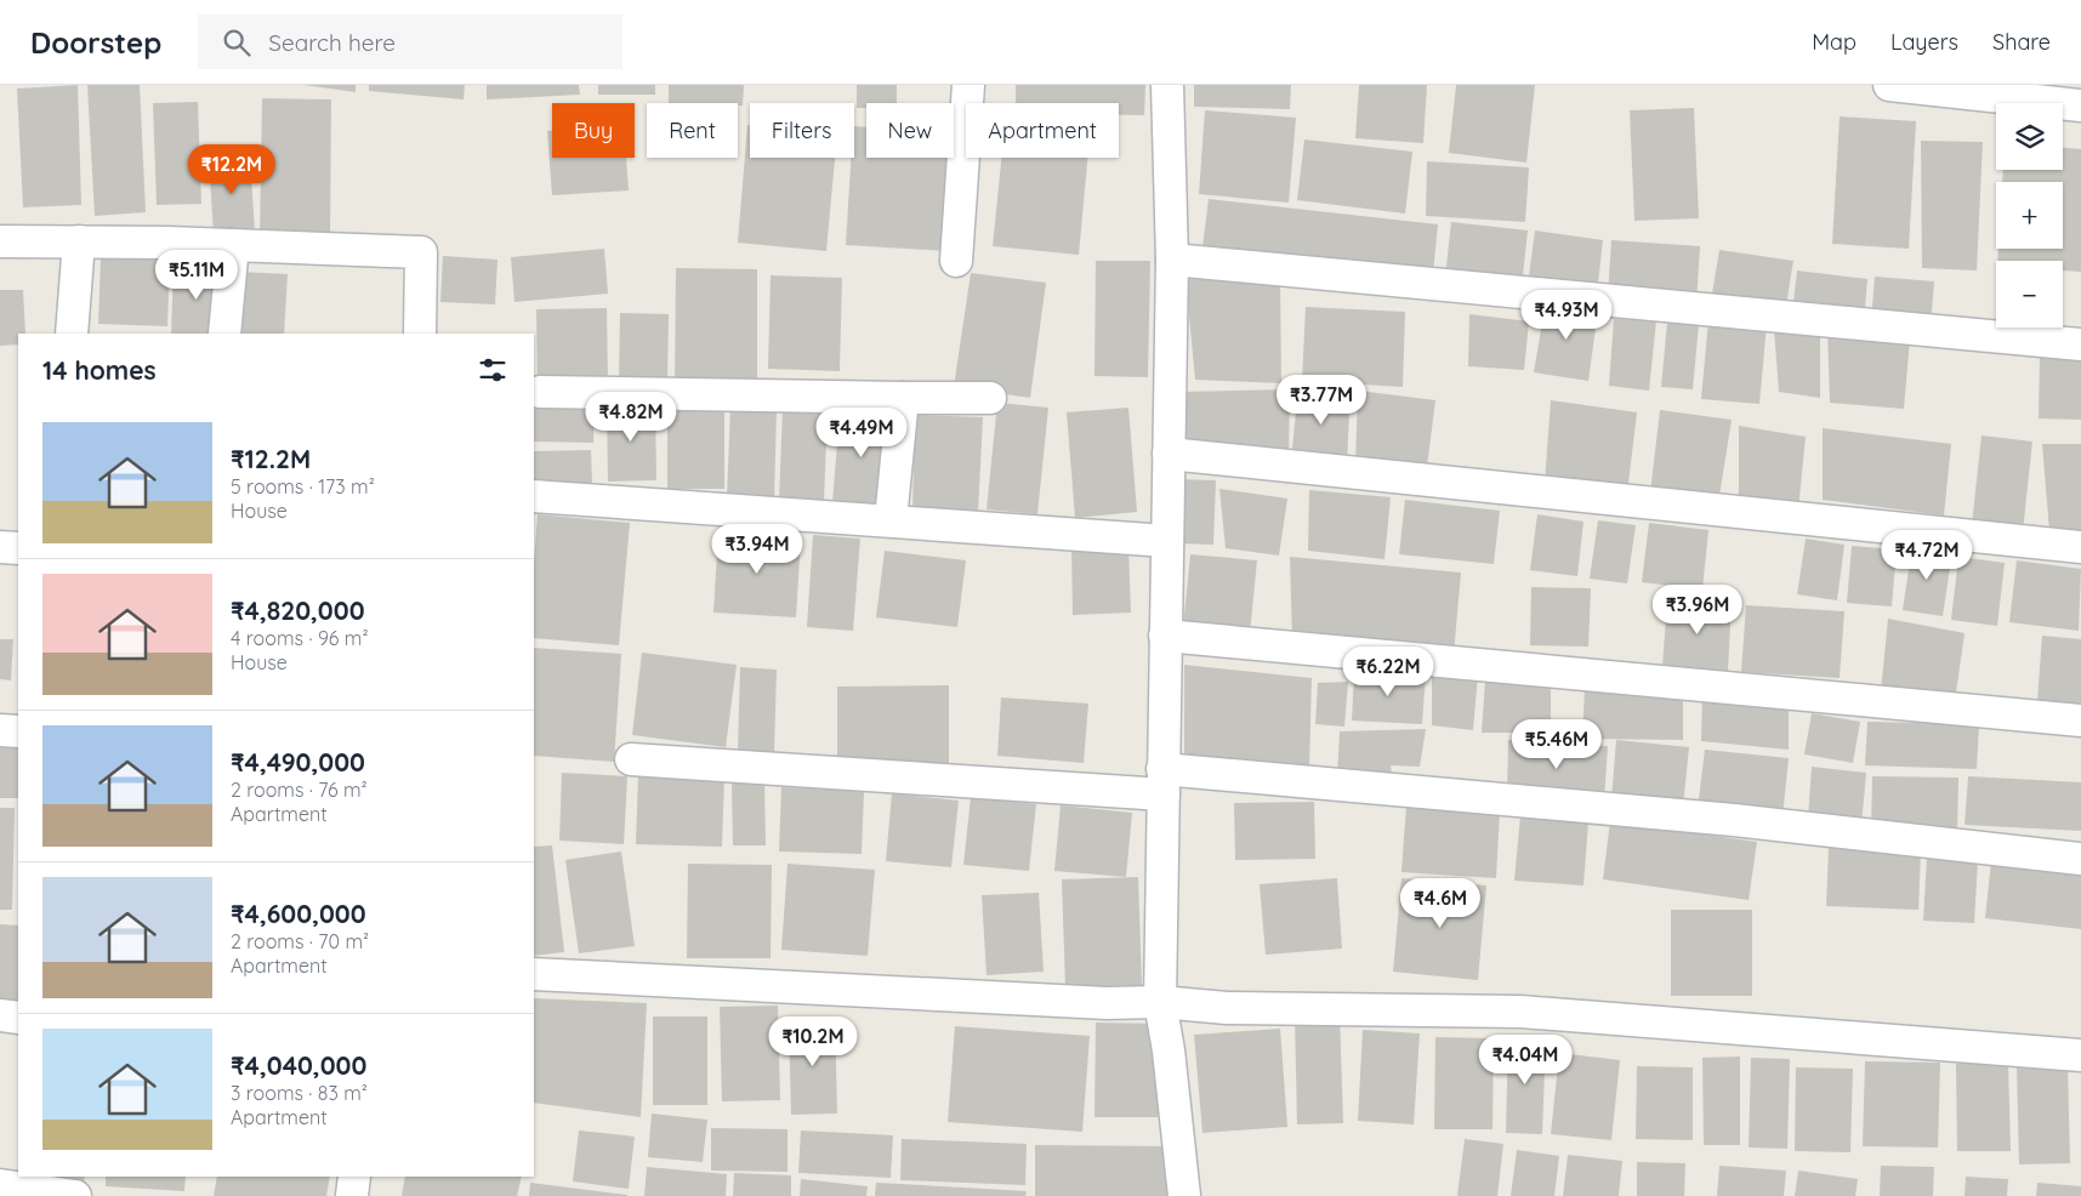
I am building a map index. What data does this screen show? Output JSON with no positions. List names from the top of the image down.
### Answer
{
  "page": {
    "header": "Doorstep",
    "search": "Search here",
    "nav": ["Map", "Layers", "Share"],
    "map_buttons": ["+", "−"],
    "chip": [
      "Buy",
      "Rent",
      "Filters",
      "New",
      "Apartment"
    ],
    "price": [
      "₹12.2M",
      "₹5.11M",
      "₹4.93M",
      "₹3.77M",
      "₹4.82M",
      "₹4.49M",
      "₹3.94M",
      "₹4.72M",
      "₹3.96M",
      "₹6.22M",
      "₹5.46M",
      "₹4.6M",
      "₹10.2M",
      "₹4.04M"
    ],
    "heading": "14 homes",
    "list": [
      {
        "name": "₹12.2M",
        "note": "5 rooms · 173 m² · House"
      },
      {
        "name": "₹4,820,000",
        "note": "4 rooms · 96 m² · House"
      },
      {
        "name": "₹4,490,000",
        "note": "2 rooms · 76 m² · Apartment"
      },
      {
        "name": "₹4,600,000",
        "note": "2 rooms · 70 m² · Apartment"
      },
      {
        "name": "₹4,040,000",
        "note": "3 rooms · 83 m² · Apartment"
      }
    ]
  }
}
